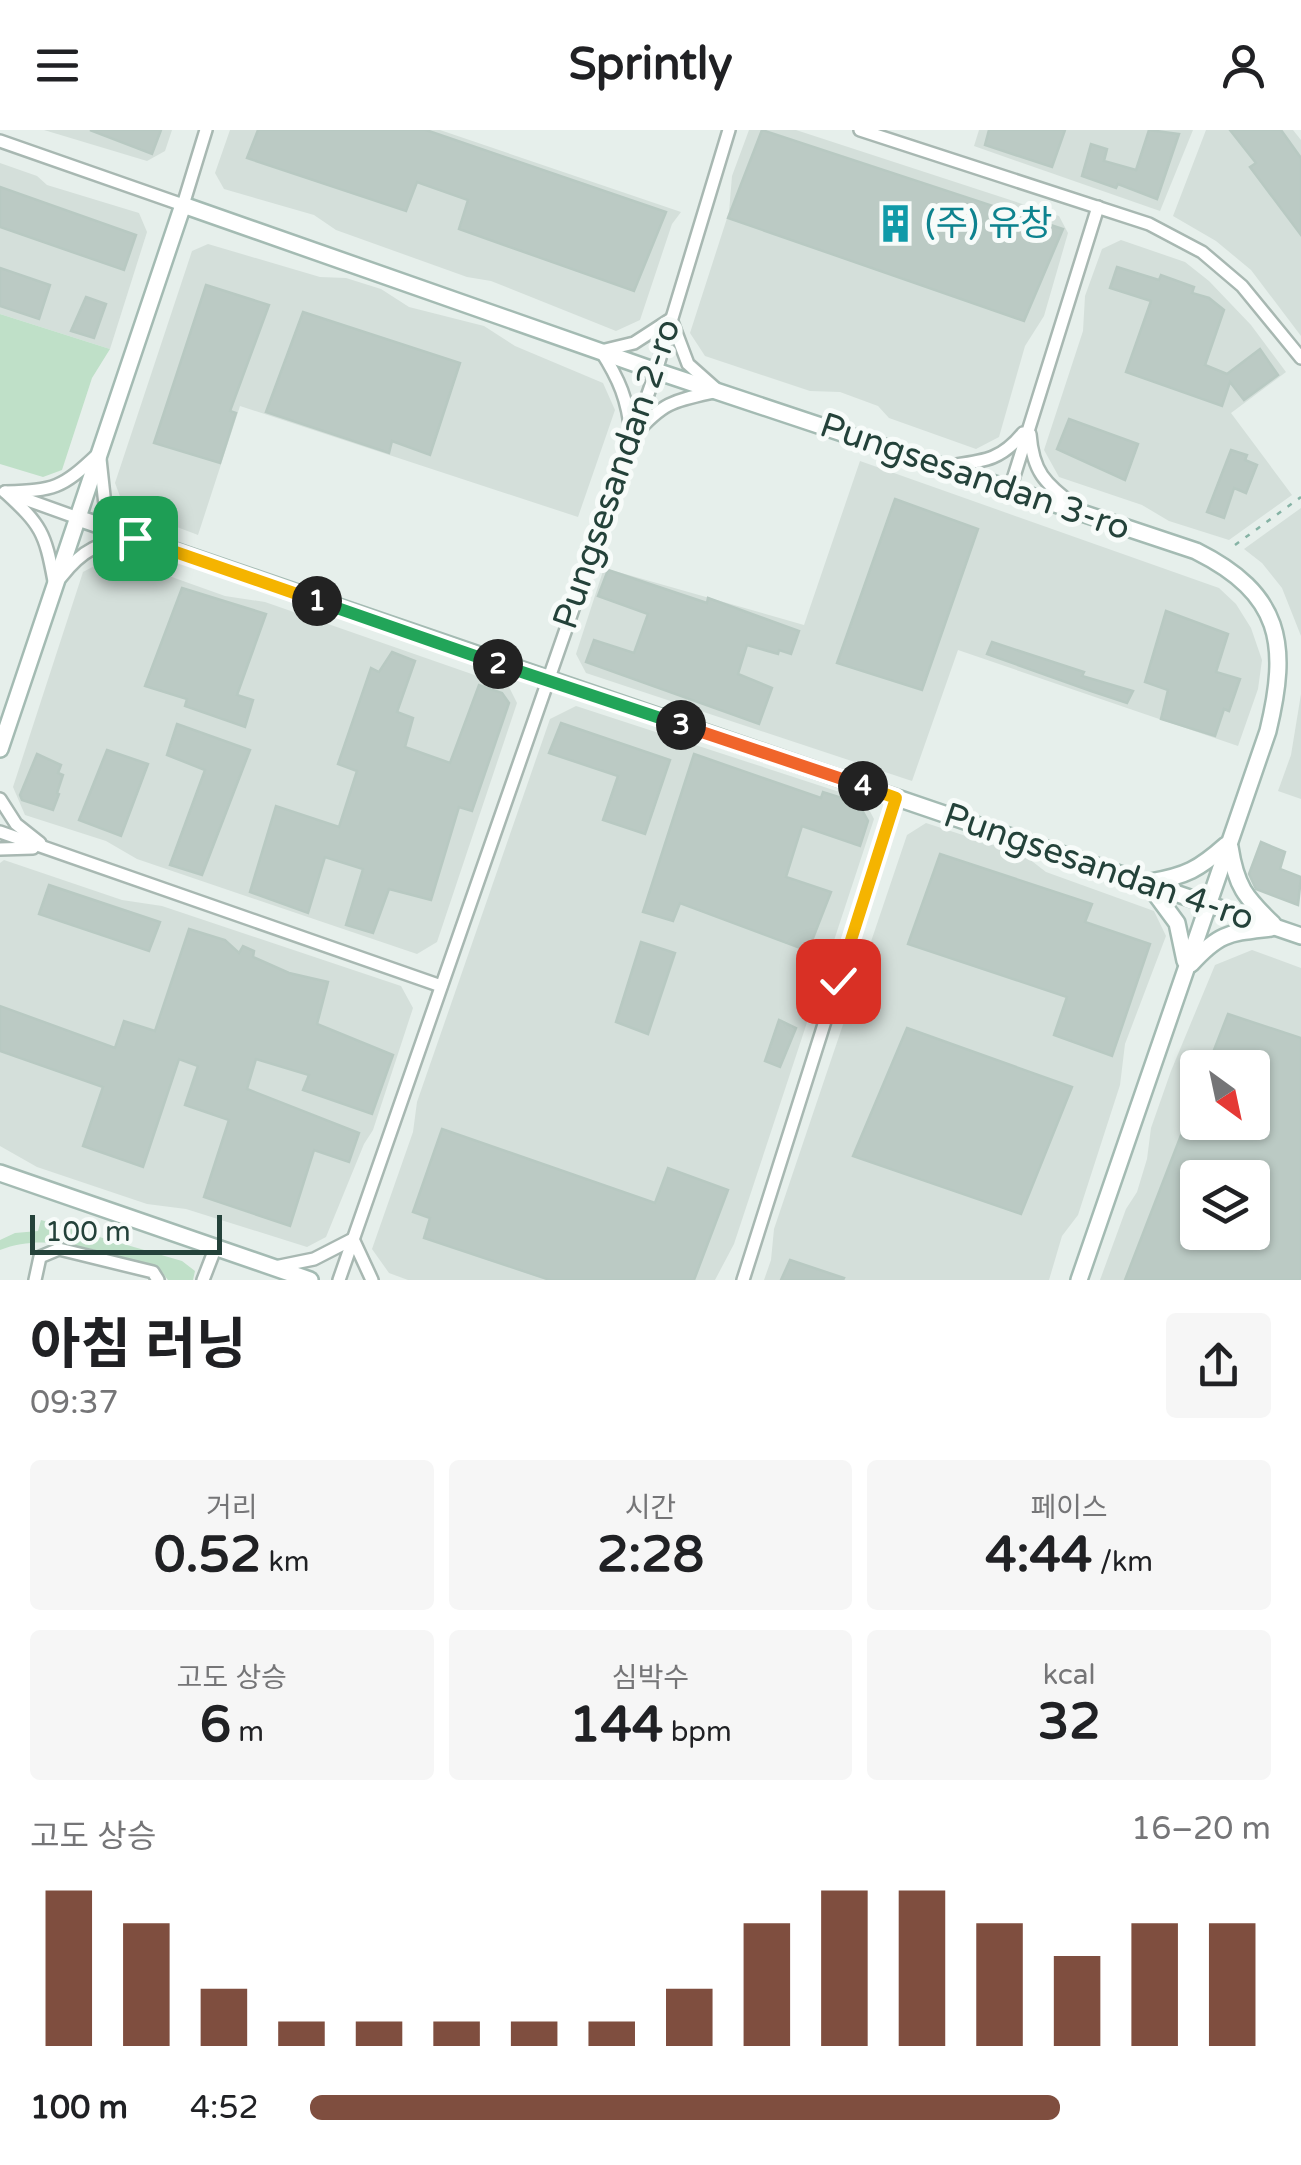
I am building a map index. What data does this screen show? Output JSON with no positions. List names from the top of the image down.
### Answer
{
  "streets": {
    "street": ["Pungsesandan 2-ro", "Pungsesandan 3-ro", "Pungsesandan 4-ro"]
  },
  "crossings": [
    ["Pungsesandan 2-ro", "Pungsesandan 3-ro"],
    ["Pungsesandan 2-ro", "Pungsesandan 4-ro"],
    ["Pungsesandan 3-ro", "Pungsesandan 4-ro"]
  ],
  "places": {
    "building": ["(주) 유창"]
  },
  "scale_bar": "100 m",
  "north": "bottom right",
  "page": {
    "header": "Sprintly",
    "pins": [
      "1",
      "2",
      "3",
      "4"
    ],
    "scale": "100 m",
    "heading": ["아침 러닝", "09:37"],
    "stats": [
      ["거리", "0.52 km"],
      ["시간", "2:28"],
      ["페이스", "4:44 /km"],
      ["고도 상승", "6 m"],
      ["심박수", "144 bpm"],
      ["kcal", "32"]
    ],
    "chart": ["고도 상승", "16–20 m"],
    "list": [
      {
        "name": "100 m",
        "note": "4:52"
      }
    ]
  }
}
